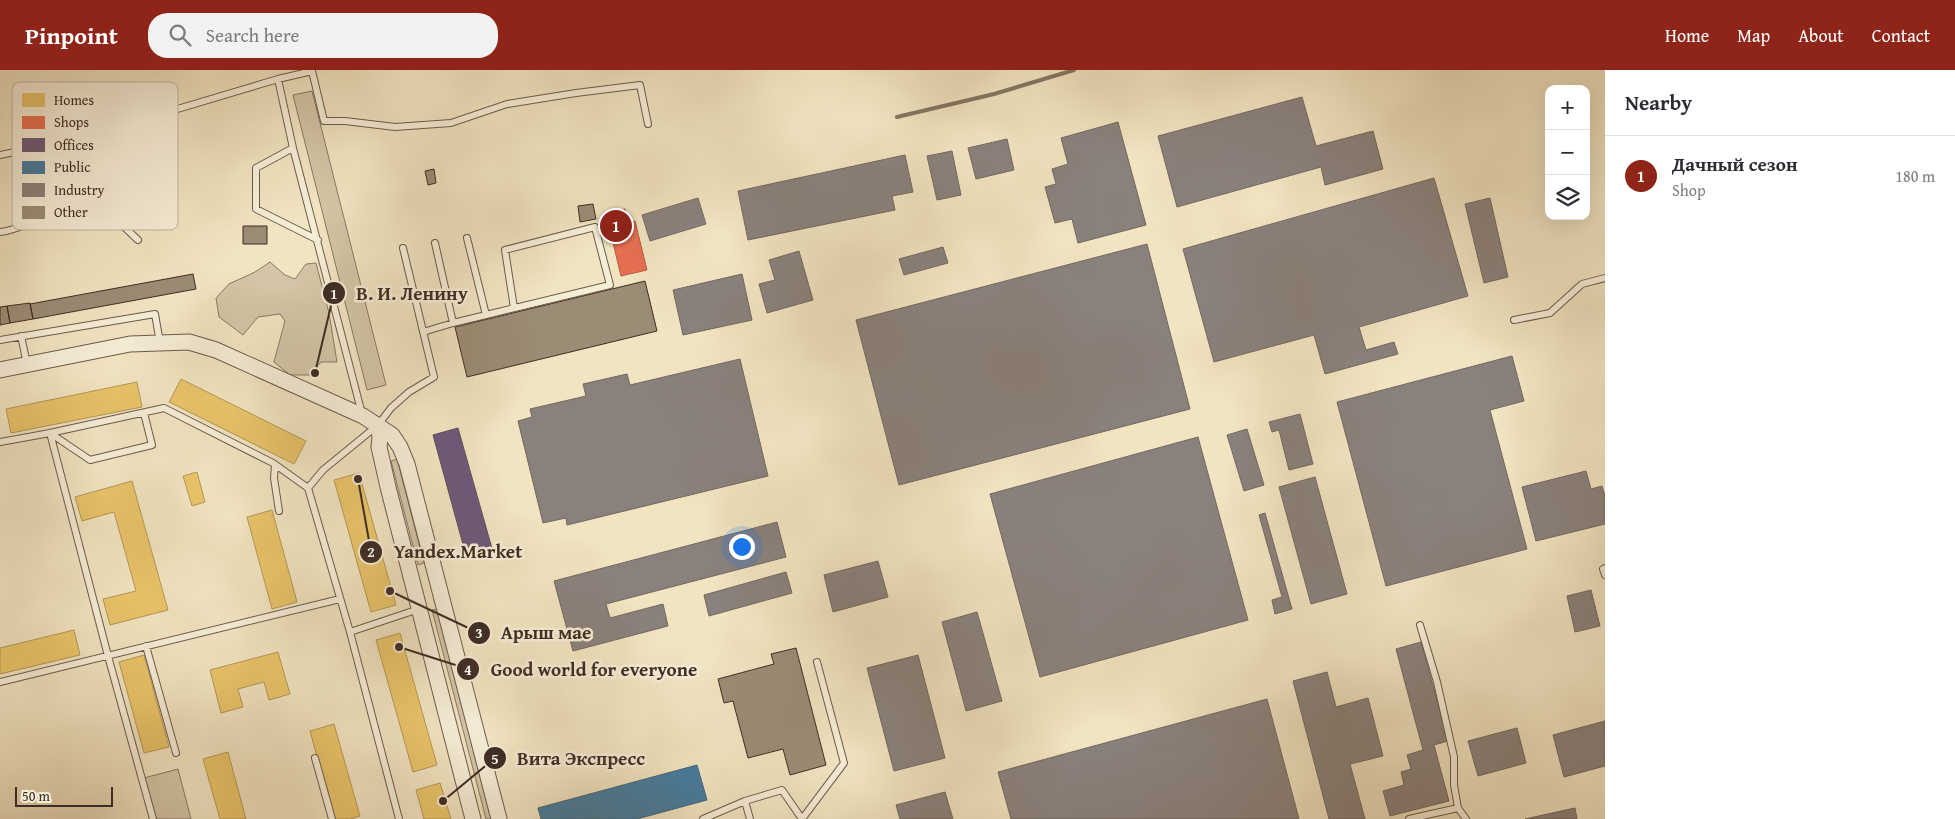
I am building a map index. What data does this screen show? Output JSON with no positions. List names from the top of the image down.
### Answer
{
  "places": [
    "В. И. Ленину",
    "Yandex.Market",
    "Арыш мае",
    "Good world for everyone",
    "Вита Экспресс"
  ],
  "legend": [
    "Homes",
    "Shops",
    "Offices",
    "Public",
    "Industry",
    "Other"
  ],
  "scale_bar": "50 m",
  "page": {
    "header": "Pinpoint",
    "search": "Search here",
    "nav": [
      "Home",
      "Map",
      "About",
      "Contact"
    ],
    "heading": "Nearby",
    "map_buttons": ["+", "−"],
    "list": [
      {
        "mark": "1",
        "name": "Дачный сезон",
        "note": "Shop",
        "value": "180 m"
      }
    ],
    "pins": "1",
    "scale": "50 m"
  }
}
